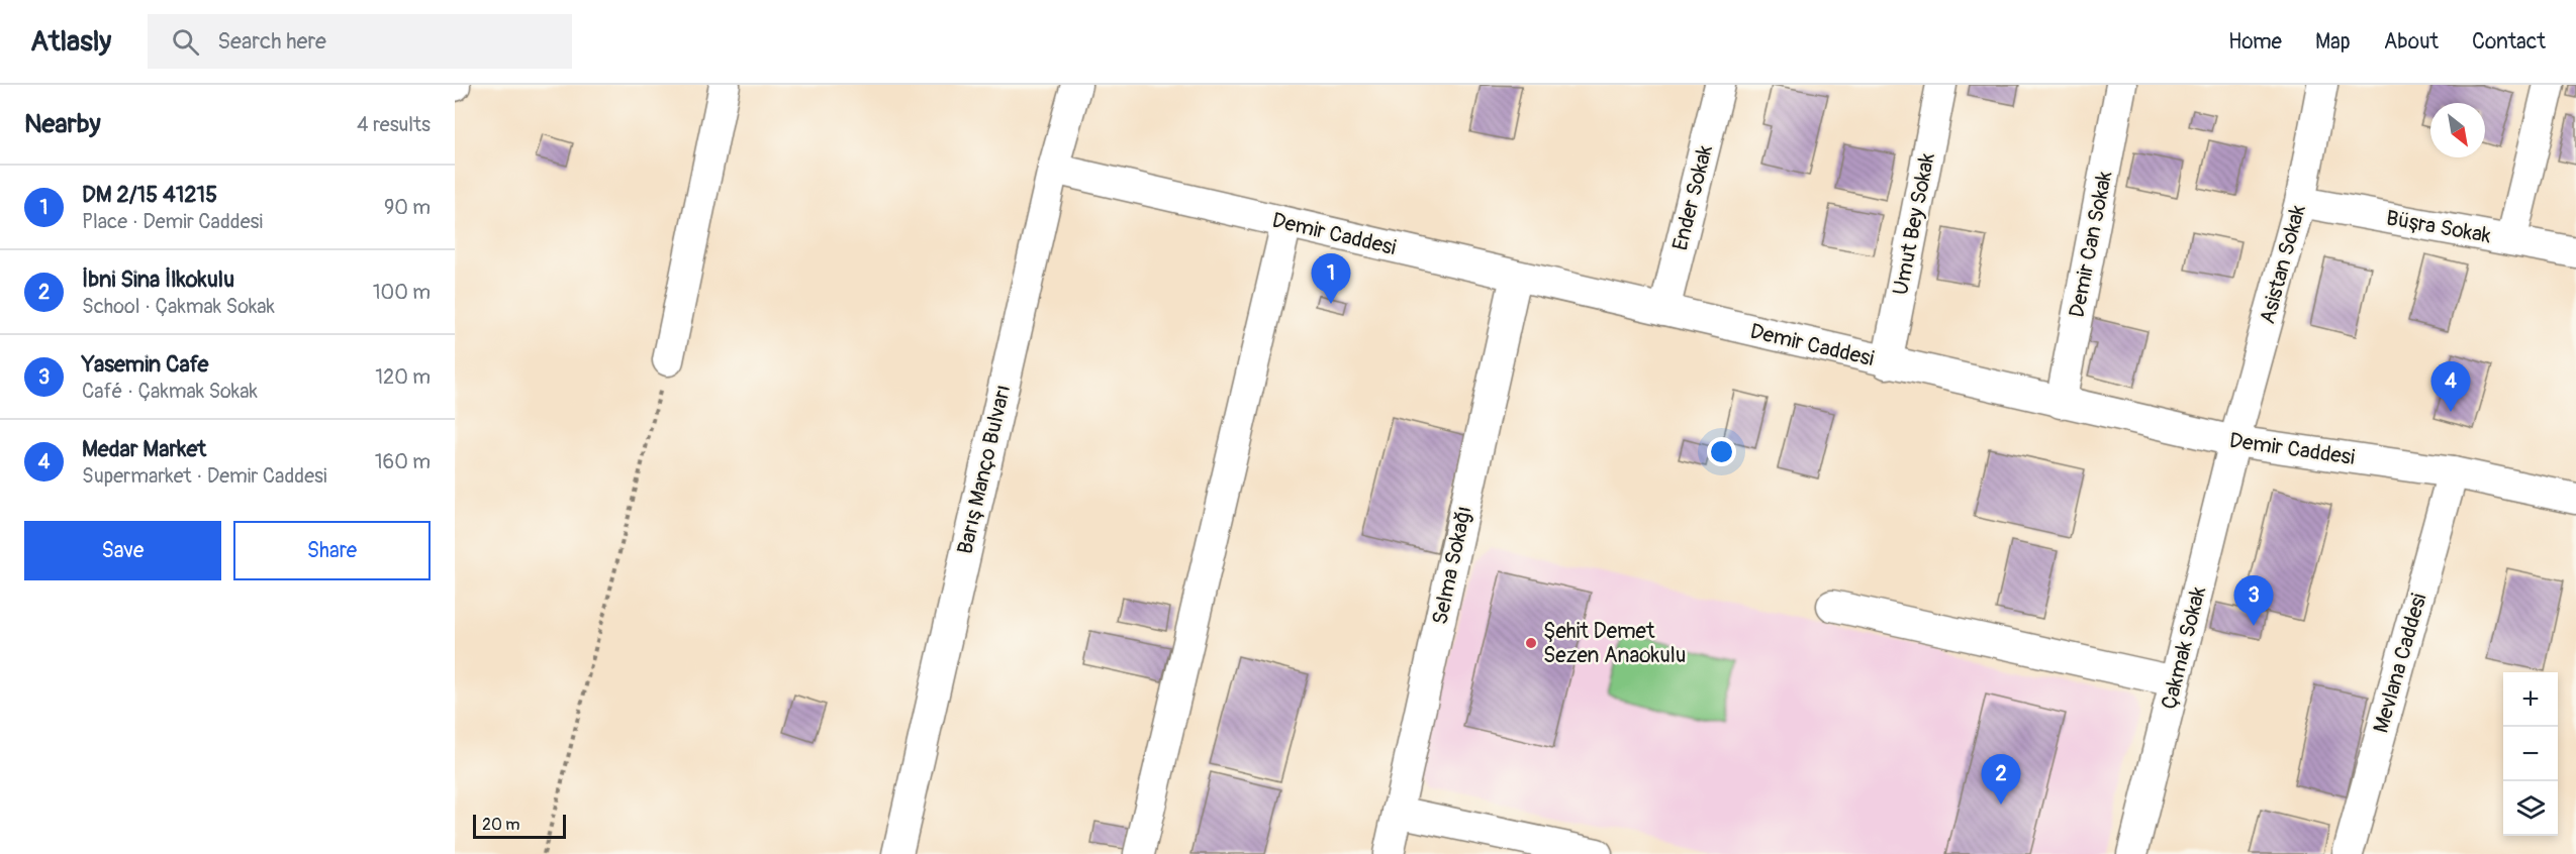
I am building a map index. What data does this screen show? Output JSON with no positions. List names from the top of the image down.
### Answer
{
  "streets": {
    "street": [
      "Ender Sokak",
      "Umut Bey Sokak",
      "Büşra Sokak",
      "Demir Caddesi",
      "Demir Can Sokak",
      "Asistan Sokak",
      "Barış Manço Bulvarı",
      "Selma Sokağı",
      "Çakmak Sokak",
      "Mevlana Caddesi"
    ]
  },
  "crossings": [
    ["Ender Sokak", "Demir Caddesi"],
    ["Umut Bey Sokak", "Demir Caddesi"],
    ["Büşra Sokak", "Asistan Sokak"],
    ["Demir Caddesi", "Demir Can Sokak"],
    ["Demir Caddesi", "Asistan Sokak"],
    ["Demir Caddesi", "Barış Manço Bulvarı"],
    ["Demir Caddesi", "Selma Sokağı"],
    ["Demir Caddesi", "Çakmak Sokak"],
    ["Demir Caddesi", "Mevlana Caddesi"],
    ["Asistan Sokak", "Çakmak Sokak"]
  ],
  "places": ["Şehit Demet Sezen Anaokulu"],
  "scale_bar": "20 m",
  "north": "bottom right",
  "page": {
    "header": "Atlasly",
    "search": "Search here",
    "nav": [
      "Home",
      "Map",
      "About",
      "Contact"
    ],
    "heading": ["Nearby", "4 results"],
    "list": [
      {
        "mark": "1",
        "name": "DM 2/15 41215",
        "note": "Place · Demir Caddesi",
        "value": "90 m"
      },
      {
        "mark": "2",
        "name": "İbni Sina İlkokulu",
        "note": "School · Çakmak Sokak",
        "value": "100 m"
      },
      {
        "mark": "3",
        "name": "Yasemin Cafe",
        "note": "Café · Çakmak Sokak",
        "value": "120 m"
      },
      {
        "mark": "4",
        "name": "Medar Market",
        "note": "Supermarket · Demir Caddesi",
        "value": "160 m"
      }
    ],
    "pins": [
      "1",
      "4",
      "3",
      "2"
    ],
    "buttons": ["Save", "Share"],
    "map_buttons": ["+", "−"],
    "scale": "20 m"
  }
}
